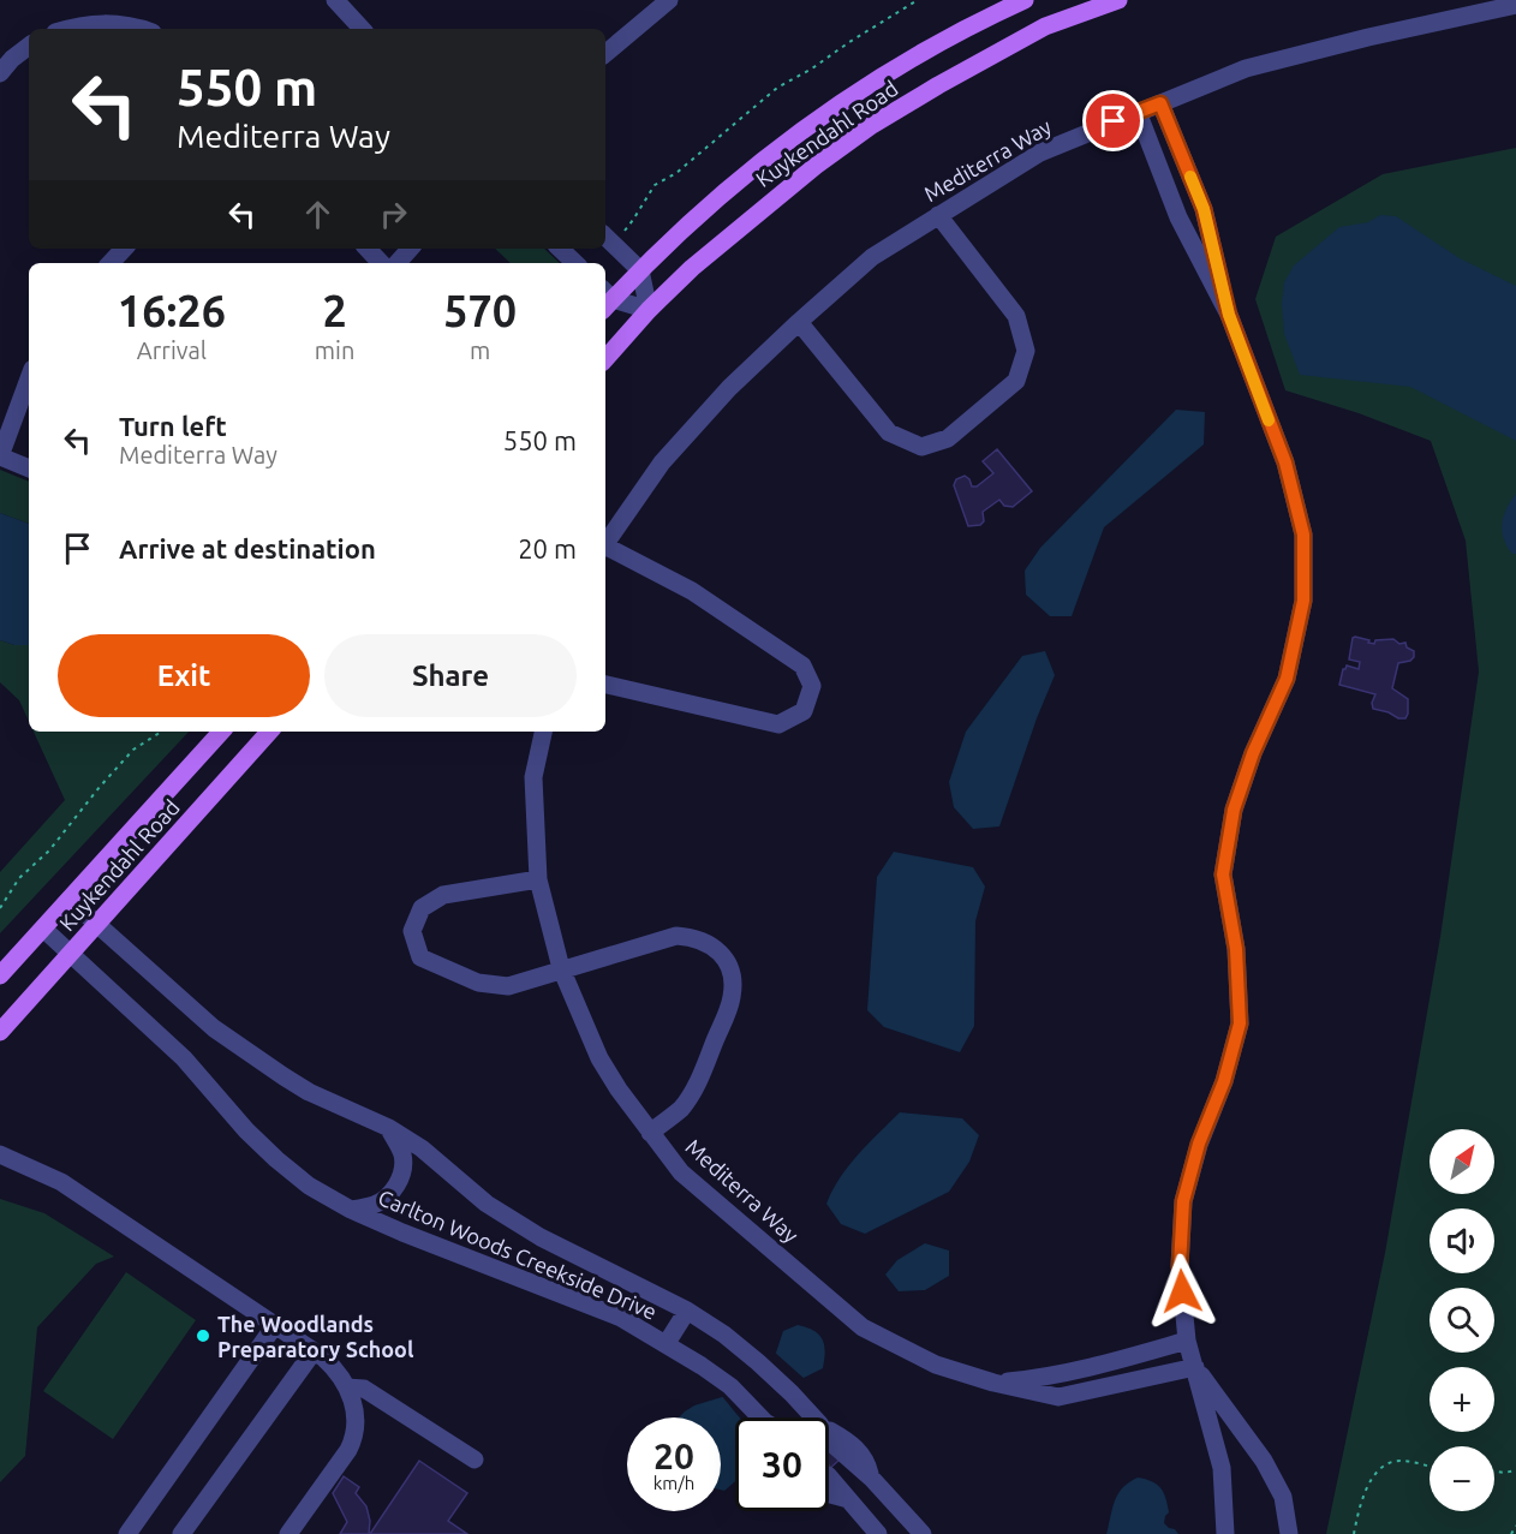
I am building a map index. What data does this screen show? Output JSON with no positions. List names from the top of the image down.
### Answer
{
  "streets": {
    "main road": ["Kuykendahl Road"],
    "street": ["Mediterra Way", "Carlton Woods Creekside Drive"]
  },
  "crossings": [
    ["Kuykendahl Road", "Carlton Woods Creekside Drive"]
  ],
  "places": ["The Woodlands Preparatory School"],
  "north": "top right",
  "page": {
    "turn": ["550 m", "Mediterra Way"],
    "eta": [
      "16:26",
      "Arrival",
      "2",
      "min",
      "570",
      "m"
    ],
    "list": [
      {
        "name": "Turn left",
        "note": "Mediterra Way",
        "value": "550 m"
      },
      {
        "name": "Arrive at destination",
        "value": "20 m"
      }
    ],
    "buttons": ["Exit", "Share"],
    "map_buttons": ["+", "−"],
    "speed": "20 km/h",
    "limit": "30"
  }
}
